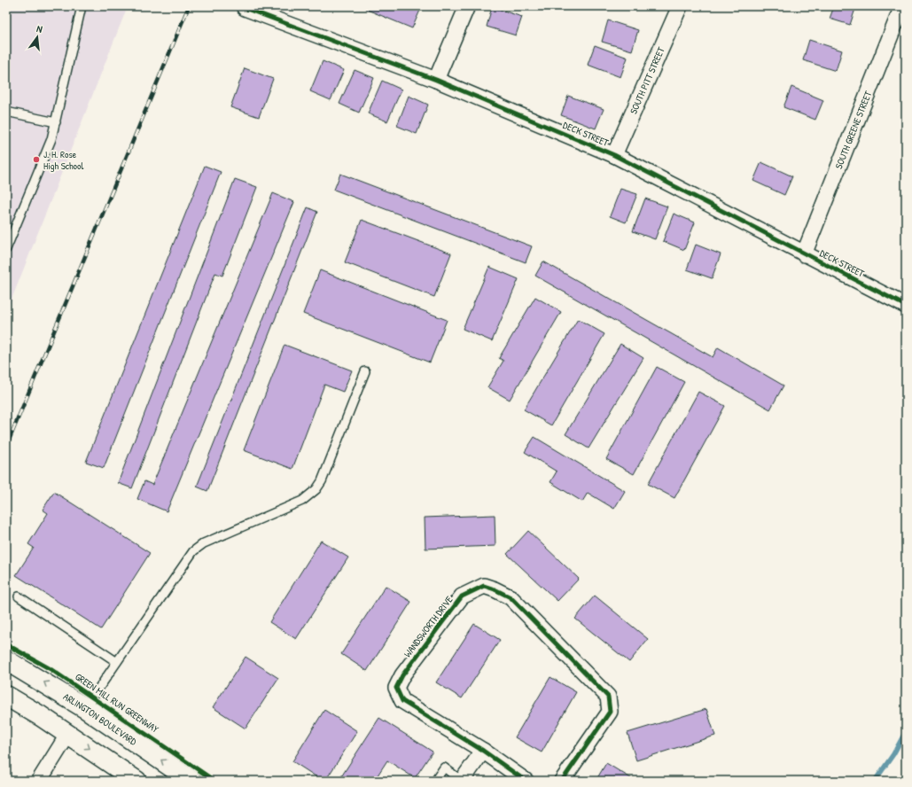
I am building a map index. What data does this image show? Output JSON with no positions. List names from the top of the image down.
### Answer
{
  "streets": {
    "main road": ["ARLINGTON BOULEVARD"],
    "street": [
      "SOUTH PITT STREET",
      "SOUTH GREENE STREET",
      "DECK STREET",
      "WANDSWORTH DRIVE"
    ],
    "cycle path": ["GREEN MILL RUN GREENWAY"]
  },
  "crossings": [
    ["SOUTH PITT STREET", "DECK STREET"],
    ["SOUTH GREENE STREET", "DECK STREET"]
  ],
  "places": ["J. H. Rose High School"],
  "north": "top"
}
